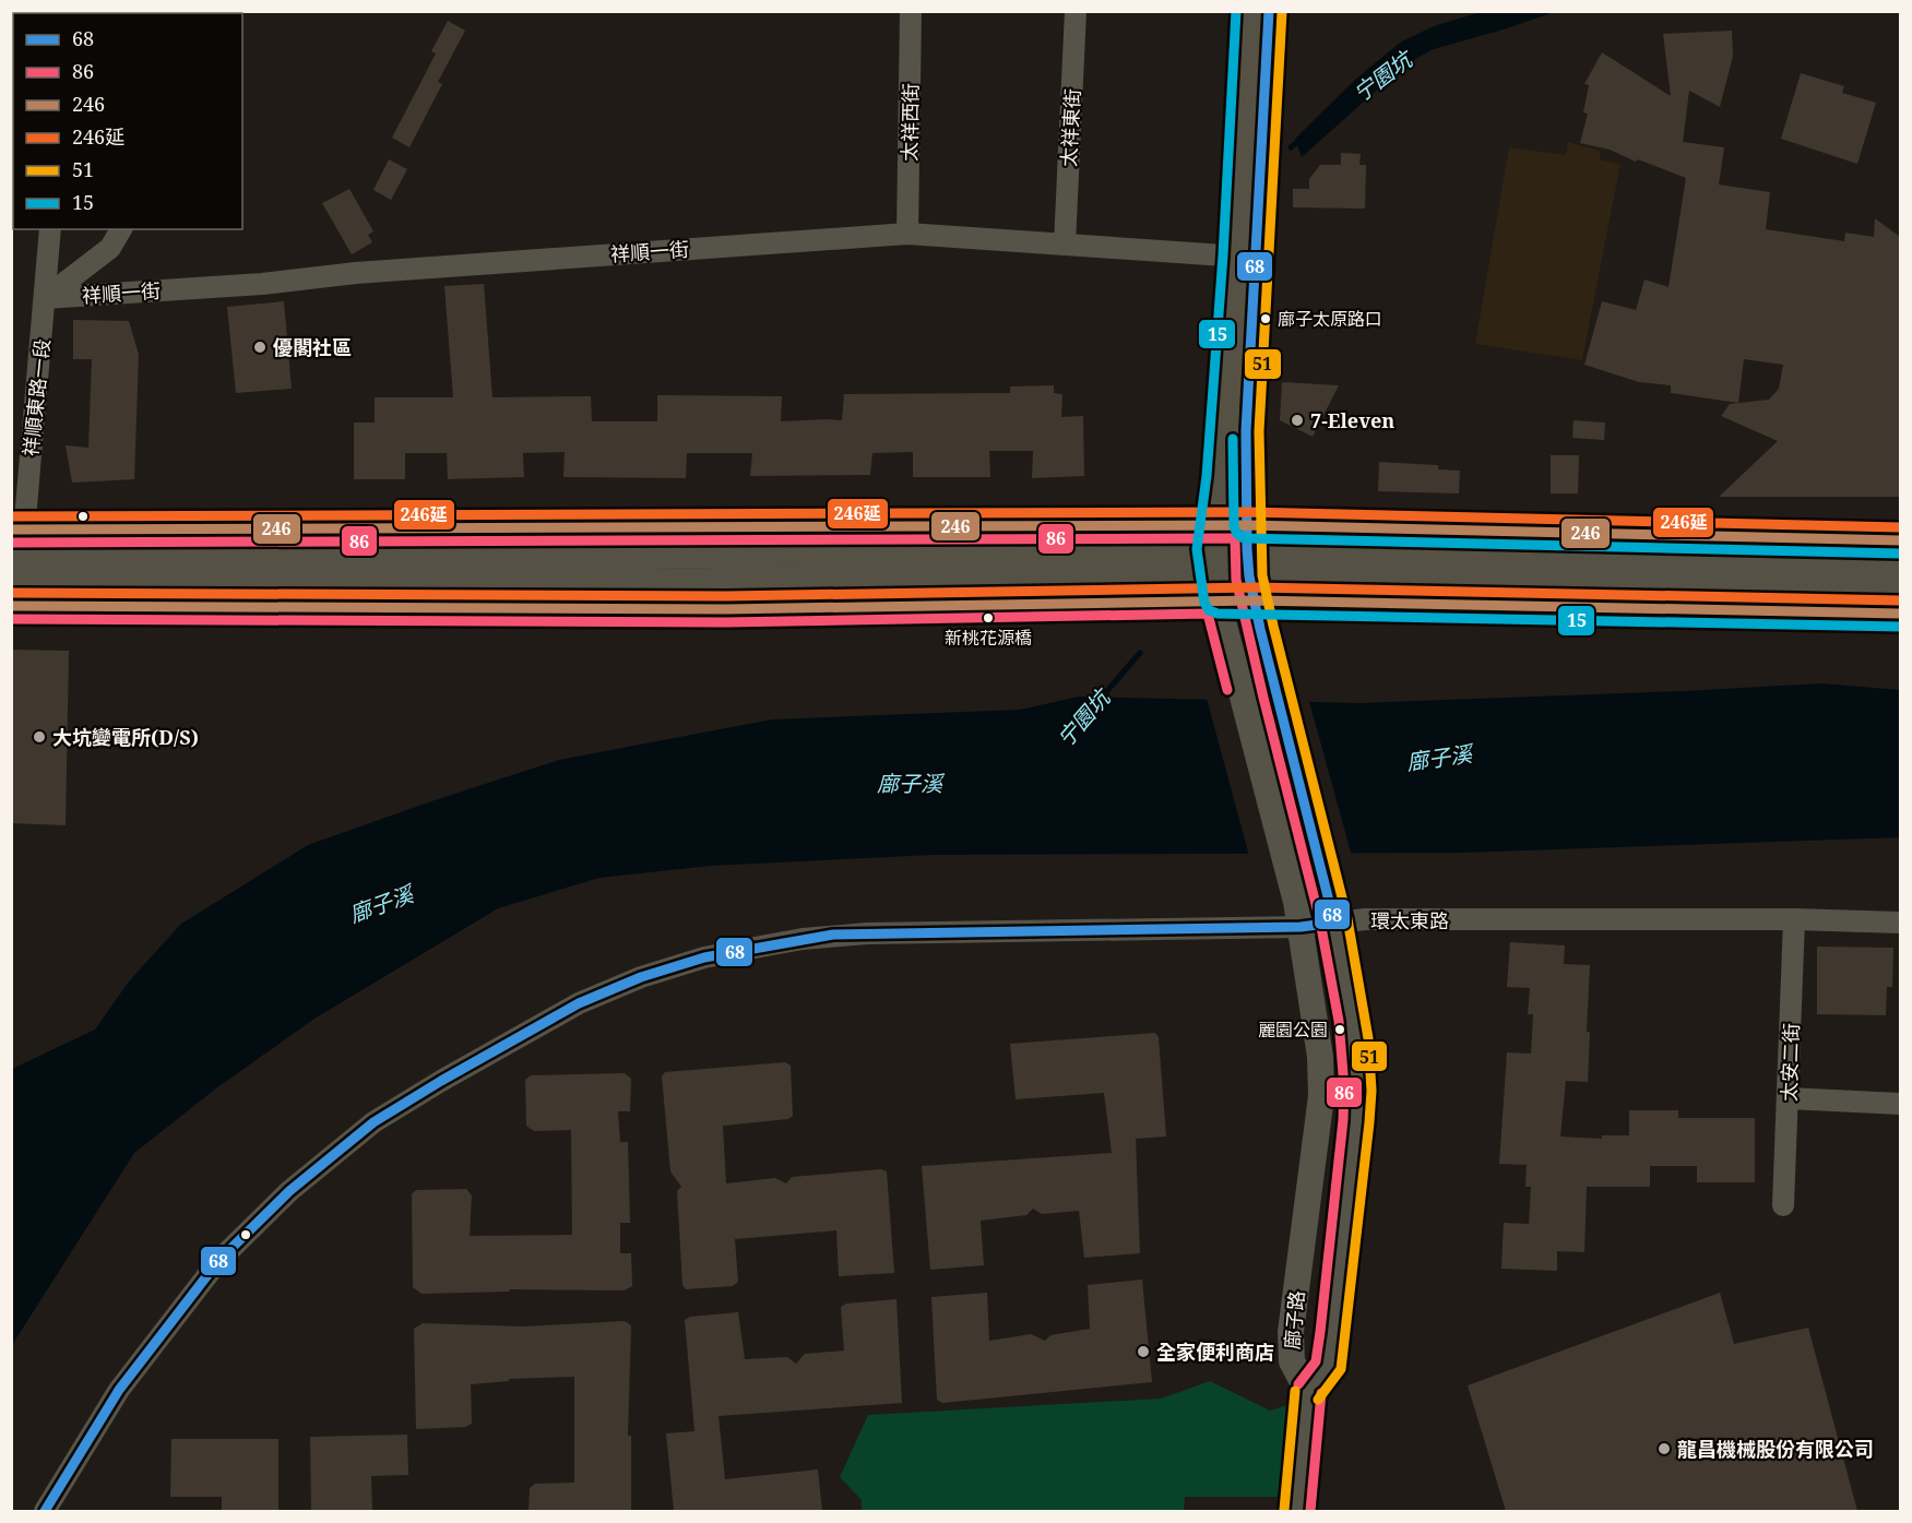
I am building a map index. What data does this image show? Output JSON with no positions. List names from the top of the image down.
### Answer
{
  "streets": {
    "street": [
      "太祥西街",
      "太祥東街",
      "祥順一街",
      "祥順東路一段",
      "環太東路",
      "太安二街",
      "廍子路"
    ]
  },
  "crossings": [
    ["太祥西街", "祥順一街"],
    ["太祥東街", "祥順一街"],
    ["祥順一街", "祥順東路一段"],
    ["環太東路", "太安二街"],
    ["環太東路", "廍子路"]
  ],
  "water": ["宁園坑", "廍子溪"],
  "places": [
    "廍子太原路口",
    "優閣社區",
    "7-Eleven",
    "新桃花源橋",
    "大坑變電所(D/S)",
    "麗園公園",
    "全家便利商店",
    "龍昌機械股份有限公司"
  ],
  "lines": [
    "transit line 68",
    "transit line 15",
    "transit line 51",
    "transit line 246延",
    "transit line 246",
    "transit line 86"
  ],
  "legend": [
    "68",
    "86",
    "246",
    "246延",
    "51",
    "15"
  ]
}
